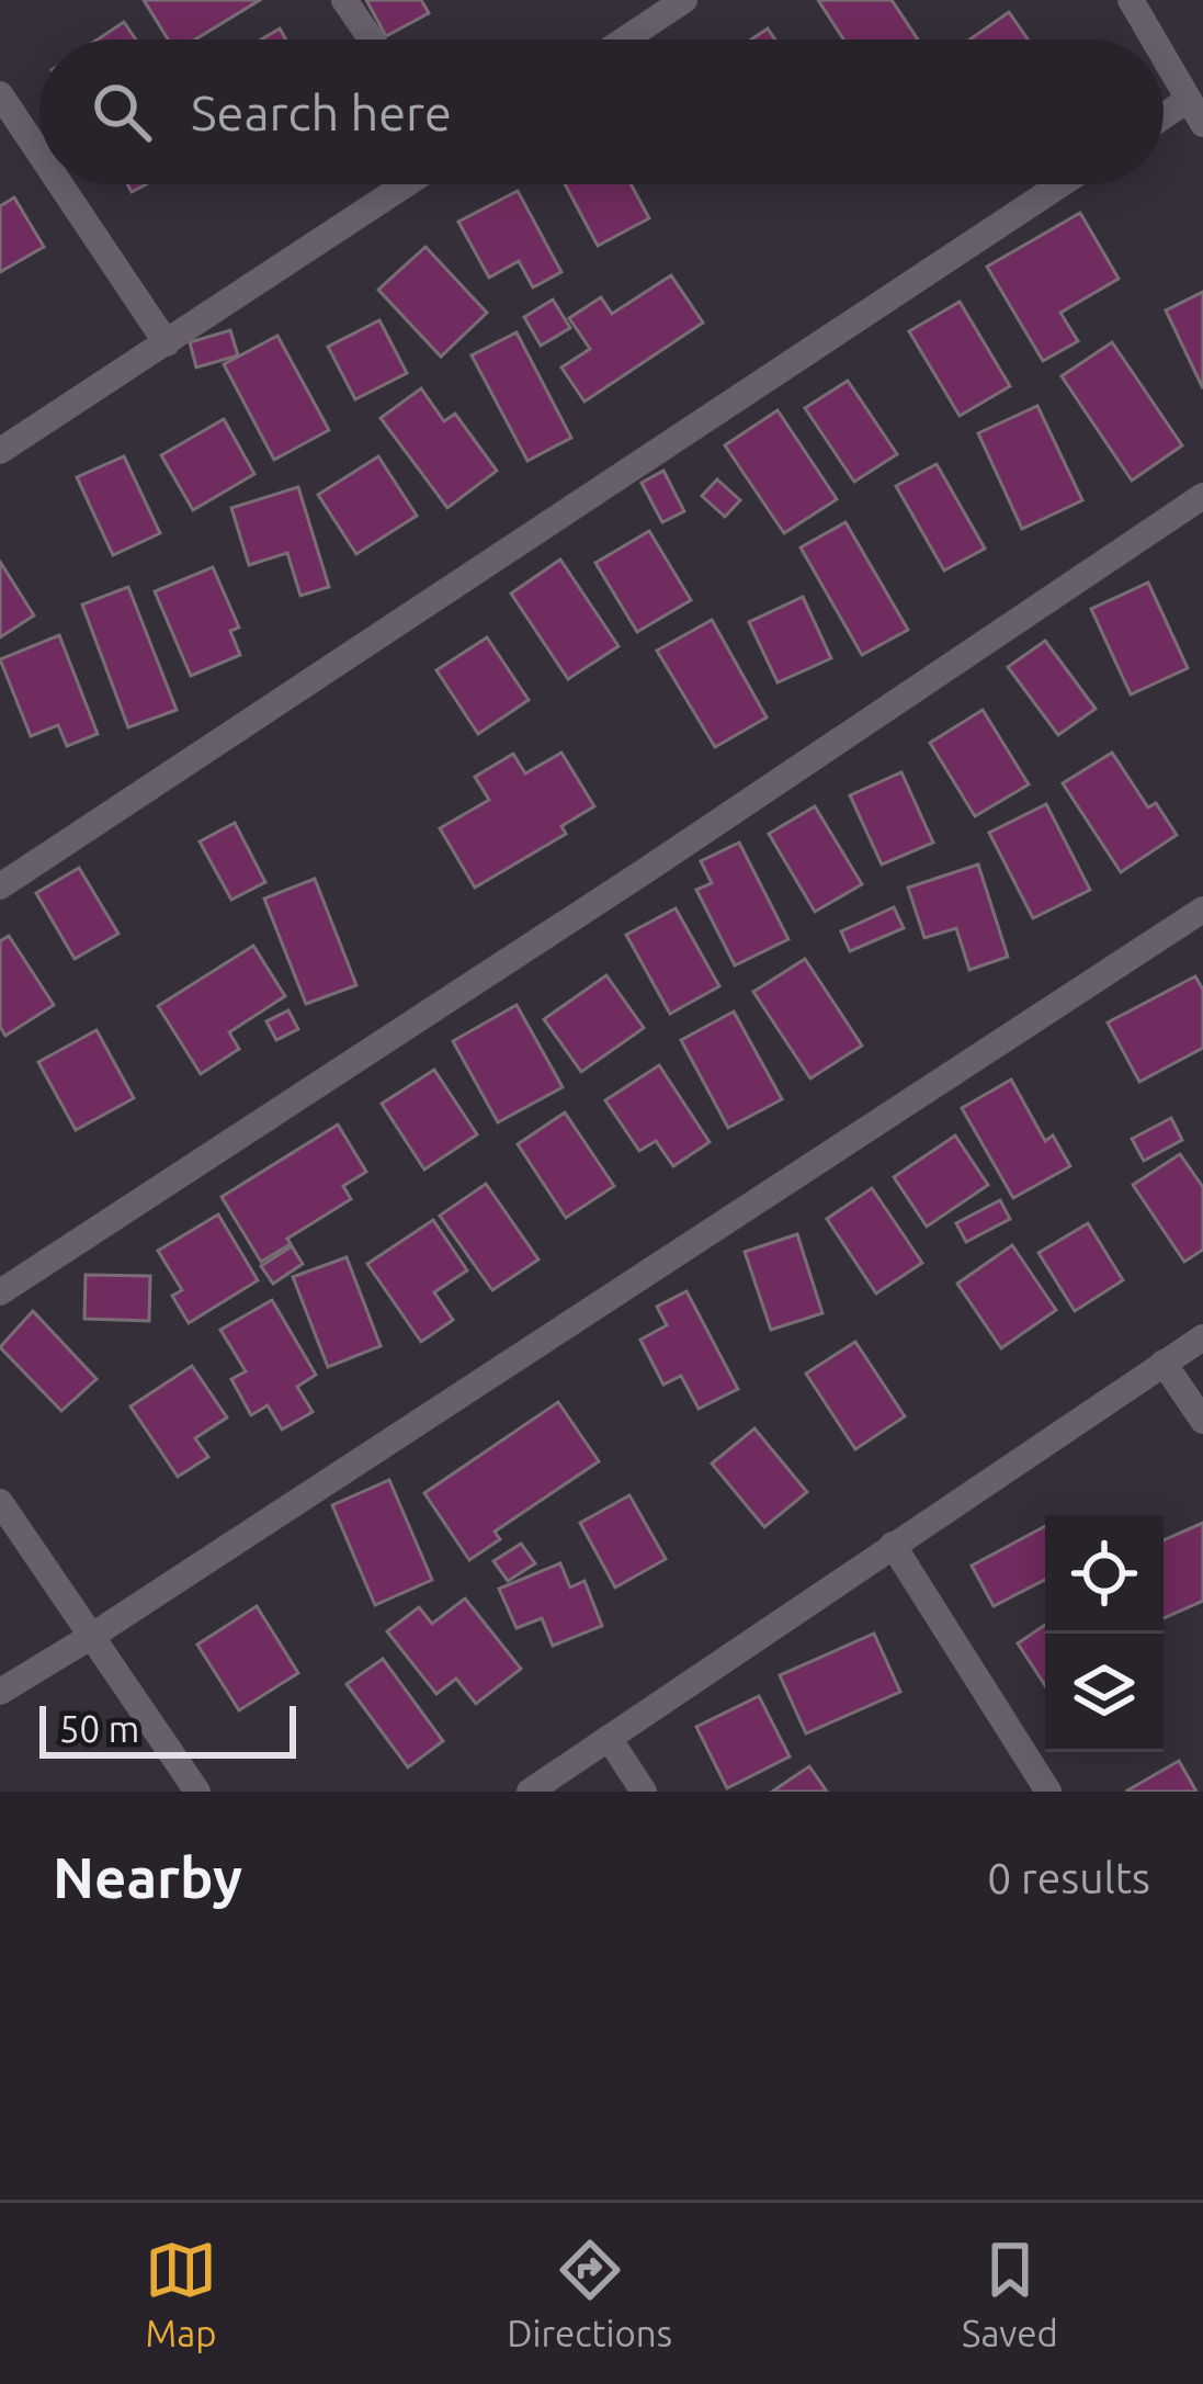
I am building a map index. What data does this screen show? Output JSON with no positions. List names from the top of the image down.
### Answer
{
  "scale_bar": "50 m",
  "page": {
    "search": "Search here",
    "scale": "50 m",
    "heading": ["Nearby", "0 results"],
    "nav": ["Map", "Directions", "Saved"]
  }
}
